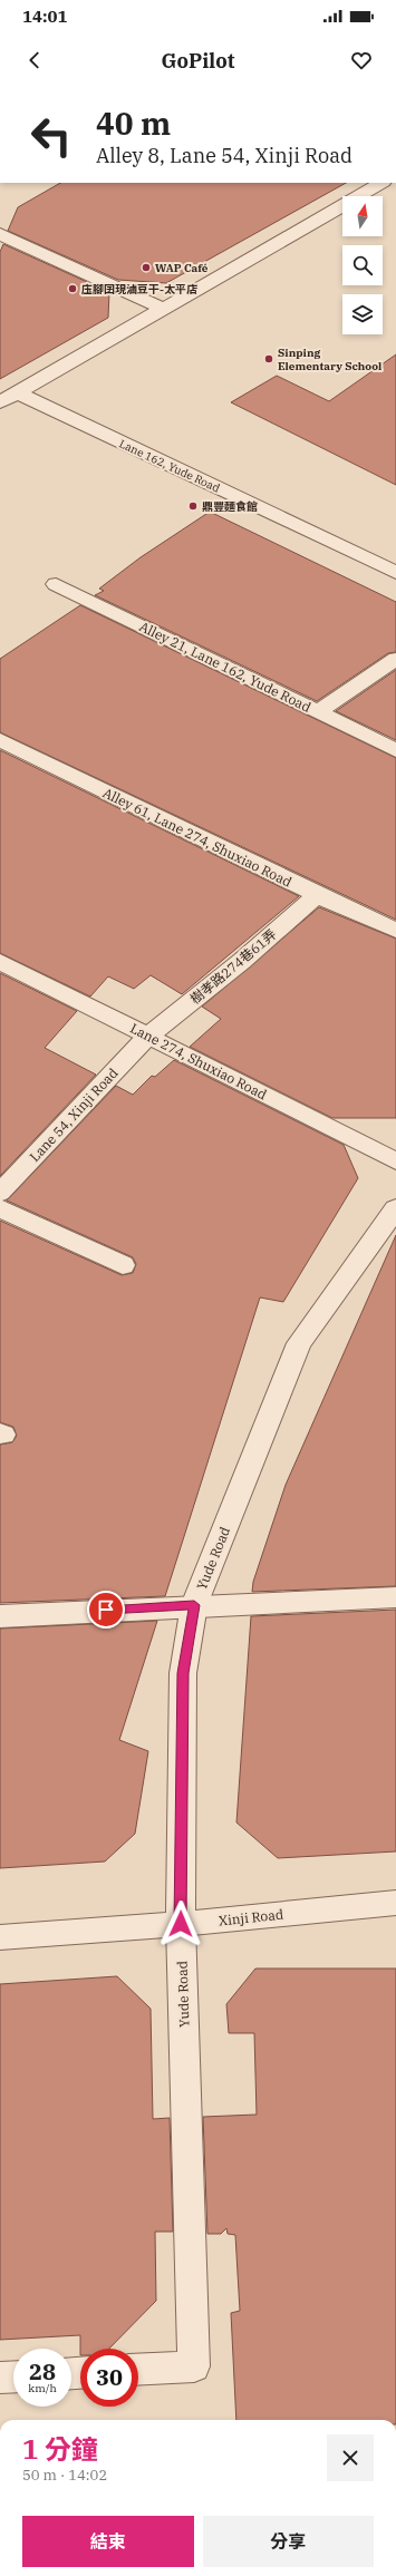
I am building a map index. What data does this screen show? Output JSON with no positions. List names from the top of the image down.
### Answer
{
  "streets": {
    "street": [
      "Lane 162, Yude Road",
      "Alley 21, Lane 162, Yude Road",
      "Alley 61, Lane 274, Shuxiao Road",
      "樹孝路274巷61弄",
      "Lane 274, Shuxiao Road",
      "Lane 54, Xinji Road",
      "Yude Road",
      "Xinji Road"
    ]
  },
  "crossings": [
    ["Alley 61, Lane 274, Shuxiao Road", "樹孝路274巷61弄"],
    ["樹孝路274巷61弄", "Lane 274, Shuxiao Road"],
    ["樹孝路274巷61弄", "Lane 54, Xinji Road"],
    ["Lane 274, Shuxiao Road", "Lane 54, Xinji Road"],
    ["Yude Road", "Xinji Road"]
  ],
  "places": [
    "WAP Café",
    "庒腳囝現滷豆干-太平店",
    "Sinping Elementary School",
    "鼎豐麵食館"
  ],
  "north": "top",
  "page": {
    "status": "14:01",
    "header": "GoPilot",
    "turn": ["40 m", "Alley 8, Lane 54, Xinji Road"],
    "speed": "28 km/h",
    "limit": "30",
    "heading": ["1 分鐘", "50 m · 14:02"],
    "buttons": ["結束", "分享"]
  }
}
